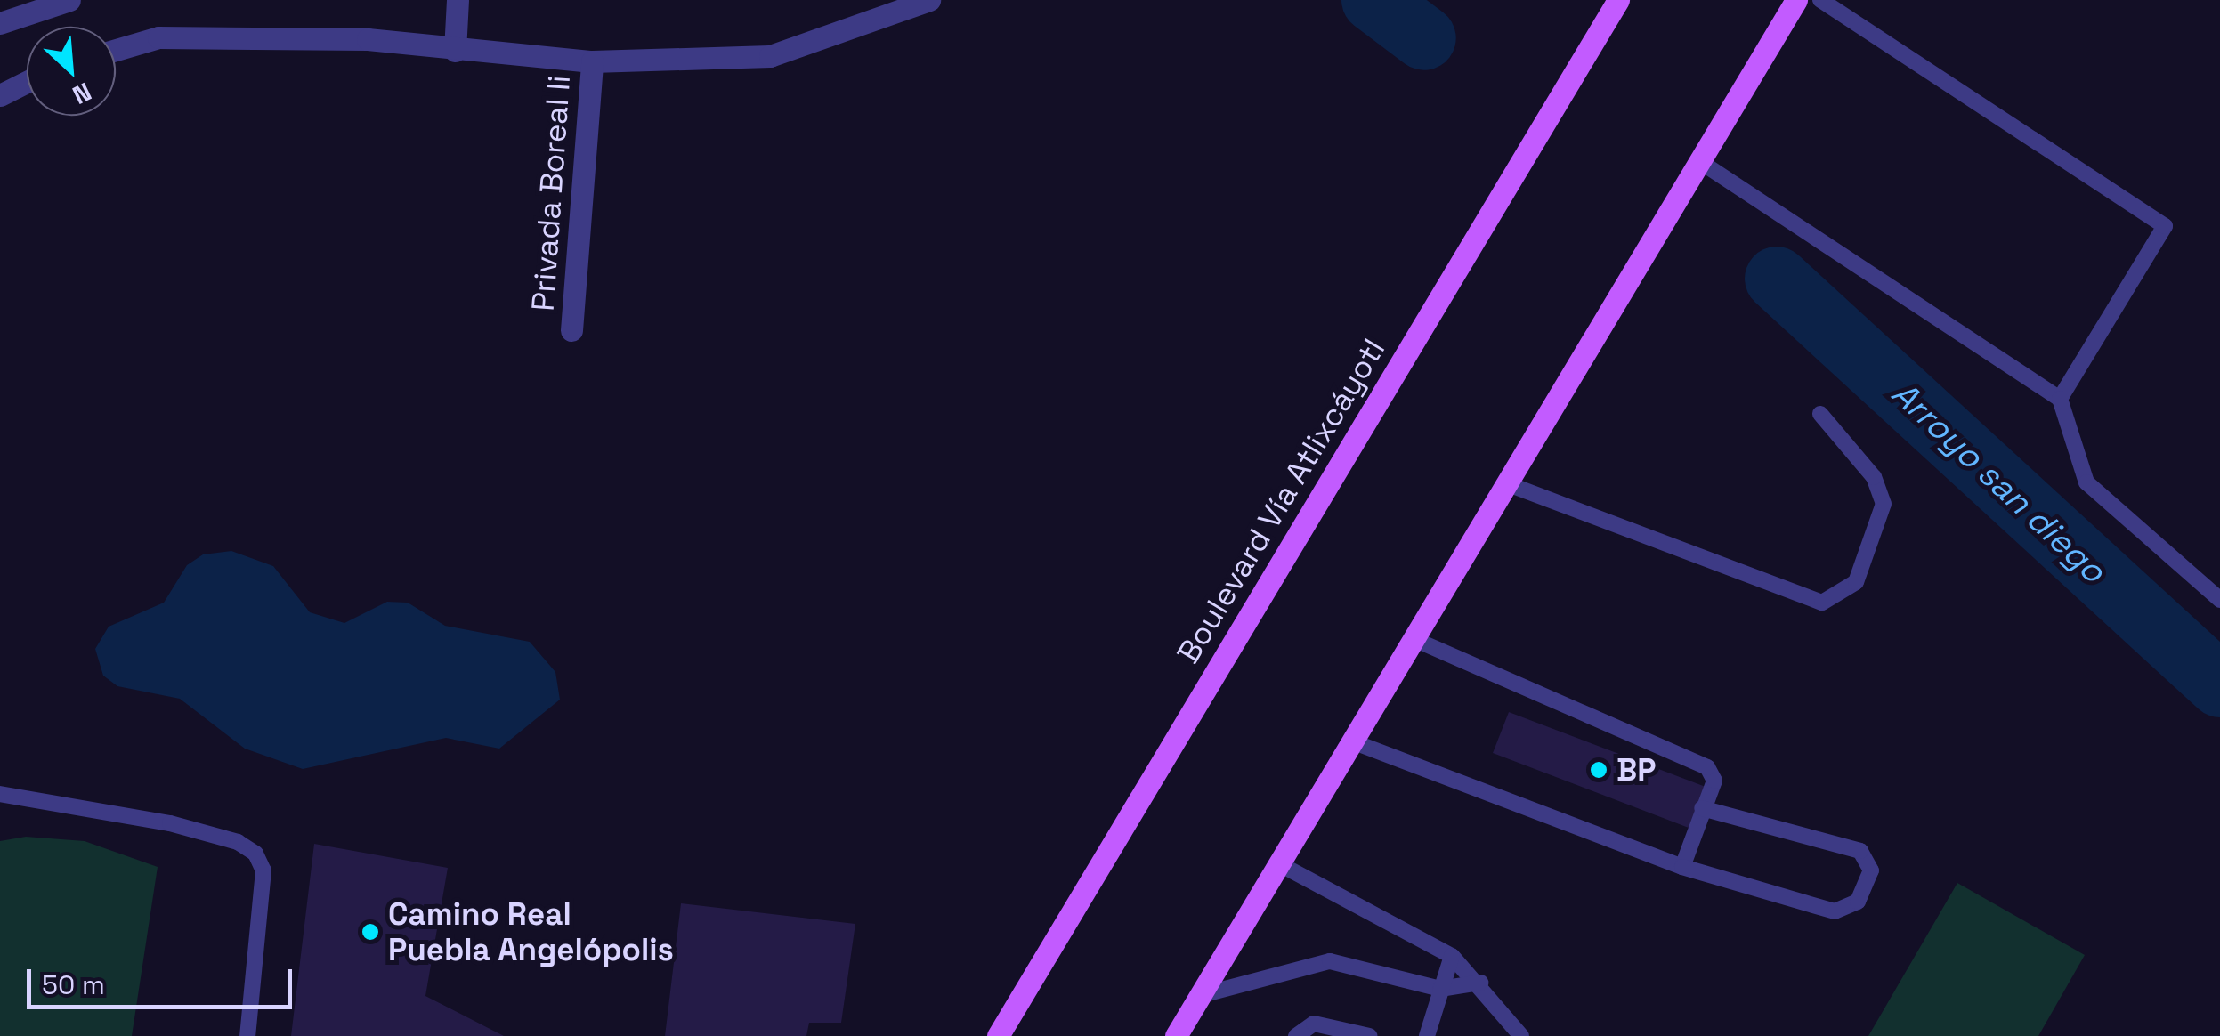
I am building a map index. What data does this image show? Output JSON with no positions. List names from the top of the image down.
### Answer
{
  "streets": {
    "main road": ["Boulevard Vía Atlixcáyotl"],
    "street": ["Privada Boreal Ii"]
  },
  "water": ["Arroyo san diego"],
  "places": ["BP", "Camino Real Puebla Angelópolis"],
  "scale_bar": "50 m",
  "north": "bottom right"
}
